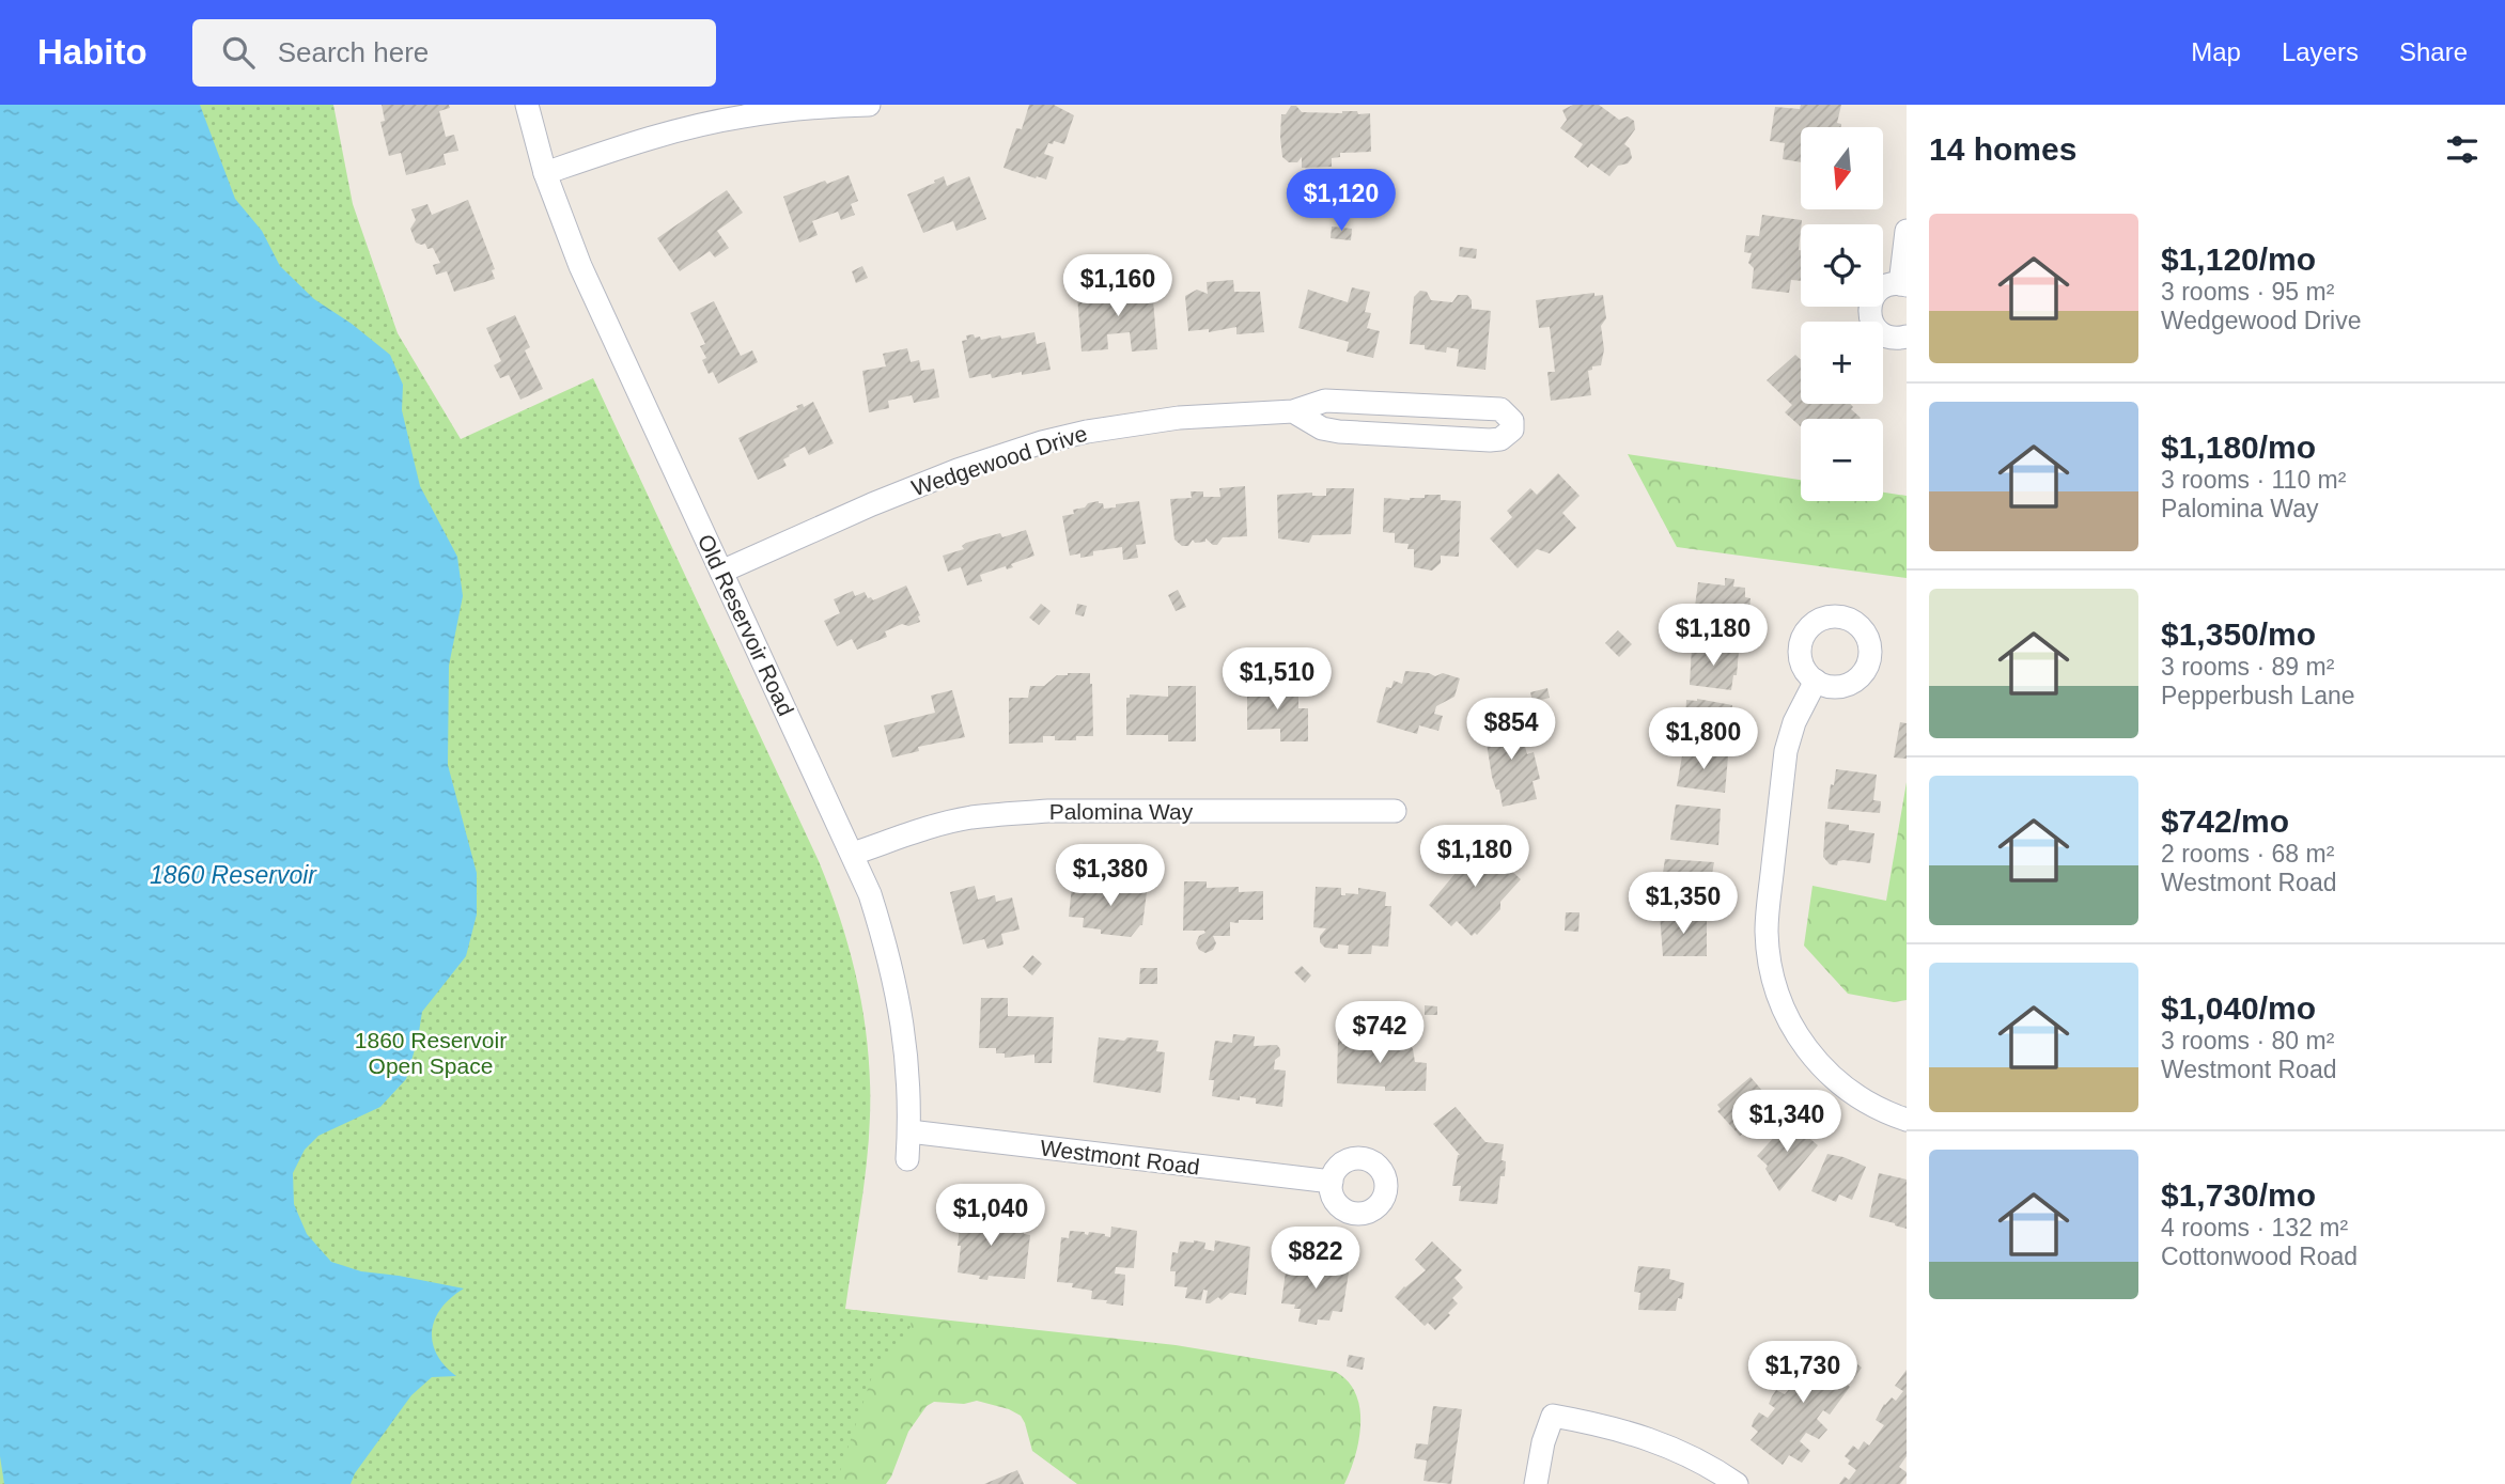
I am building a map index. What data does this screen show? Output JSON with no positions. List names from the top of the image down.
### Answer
{
  "streets": {
    "street": [
      "Wedgewood Drive",
      "Old Reservoir Road",
      "Palomina Way",
      "Westmont Road"
    ]
  },
  "crossings": [
    ["Wedgewood Drive", "Old Reservoir Road"],
    ["Old Reservoir Road", "Palomina Way"],
    ["Old Reservoir Road", "Westmont Road"]
  ],
  "water": ["1860 Reservoir"],
  "parks": ["1860 Reservoir Open Space"],
  "north": "bottom",
  "page": {
    "header": "Habito",
    "search": "Search here",
    "nav": ["Map", "Layers", "Share"],
    "heading": "14 homes",
    "map_buttons": ["+", "−"],
    "price": [
      "$1,120",
      "$1,160",
      "$1,180",
      "$1,510",
      "$854",
      "$1,800",
      "$1,180",
      "$1,380",
      "$1,350",
      "$742",
      "$1,340",
      "$1,040",
      "$822",
      "$1,730"
    ],
    "list": [
      {
        "name": "$1,120/mo",
        "note": "3 rooms · 95 m² · Wedgewood Drive"
      },
      {
        "name": "$1,180/mo",
        "note": "3 rooms · 110 m² · Palomina Way"
      },
      {
        "name": "$1,350/mo",
        "note": "3 rooms · 89 m² · Pepperbush Lane"
      },
      {
        "name": "$742/mo",
        "note": "2 rooms · 68 m² · Westmont Road"
      },
      {
        "name": "$1,040/mo",
        "note": "3 rooms · 80 m² · Westmont Road"
      },
      {
        "name": "$1,730/mo",
        "note": "4 rooms · 132 m² · Cottonwood Road"
      }
    ]
  }
}
